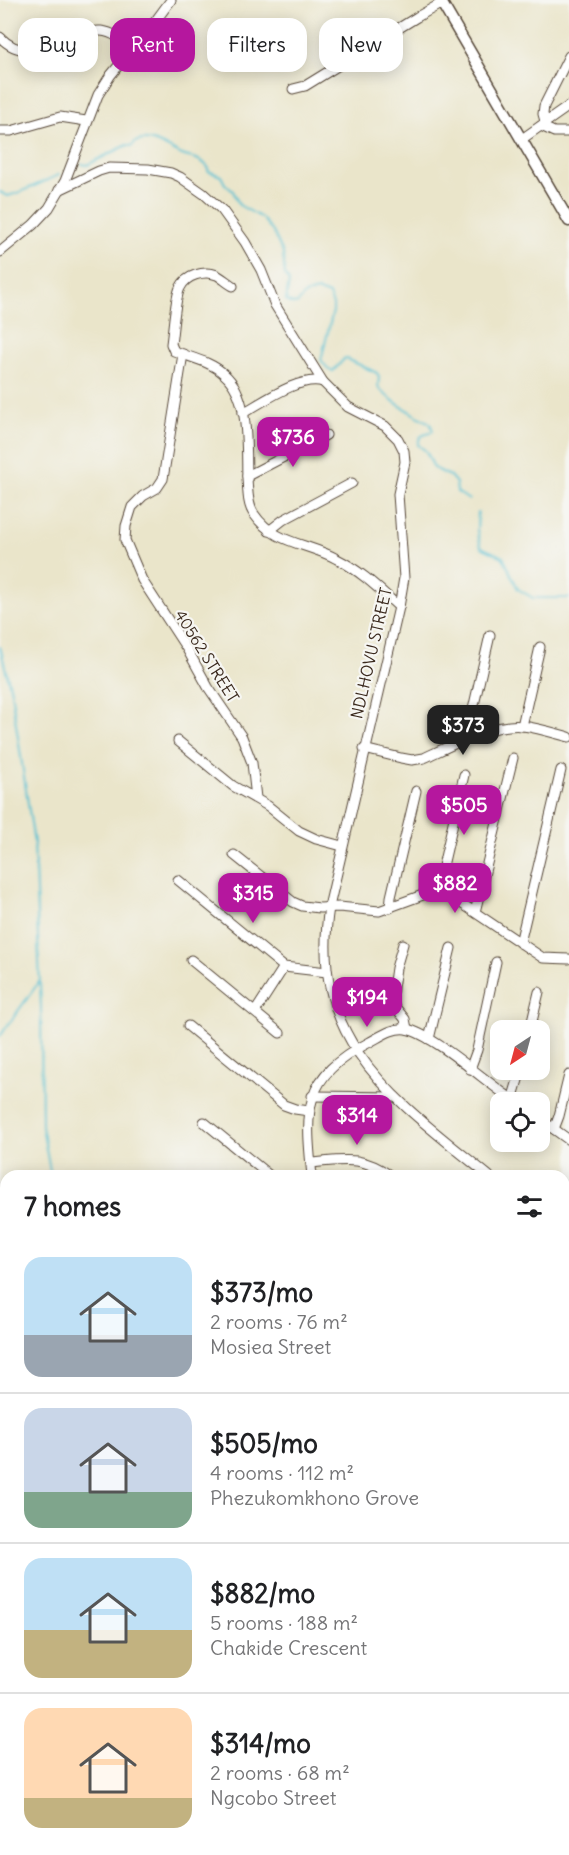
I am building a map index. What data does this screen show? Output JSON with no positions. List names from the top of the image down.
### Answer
{
  "streets": {
    "street": ["NDLHOVU STREET", "40562 STREET"]
  },
  "north": "bottom left",
  "page": {
    "chip": [
      "Buy",
      "Rent",
      "Filters",
      "New"
    ],
    "price": [
      "$736",
      "$373",
      "$505",
      "$882",
      "$315",
      "$194",
      "$314"
    ],
    "heading": "7 homes",
    "list": [
      {
        "name": "$373/mo",
        "note": "2 rooms · 76 m² · Mosiea Street"
      },
      {
        "name": "$505/mo",
        "note": "4 rooms · 112 m² · Phezukomkhono Grove"
      },
      {
        "name": "$882/mo",
        "note": "5 rooms · 188 m² · Chakide Crescent"
      },
      {
        "name": "$314/mo",
        "note": "2 rooms · 68 m² · Ngcobo Street"
      }
    ]
  }
}
